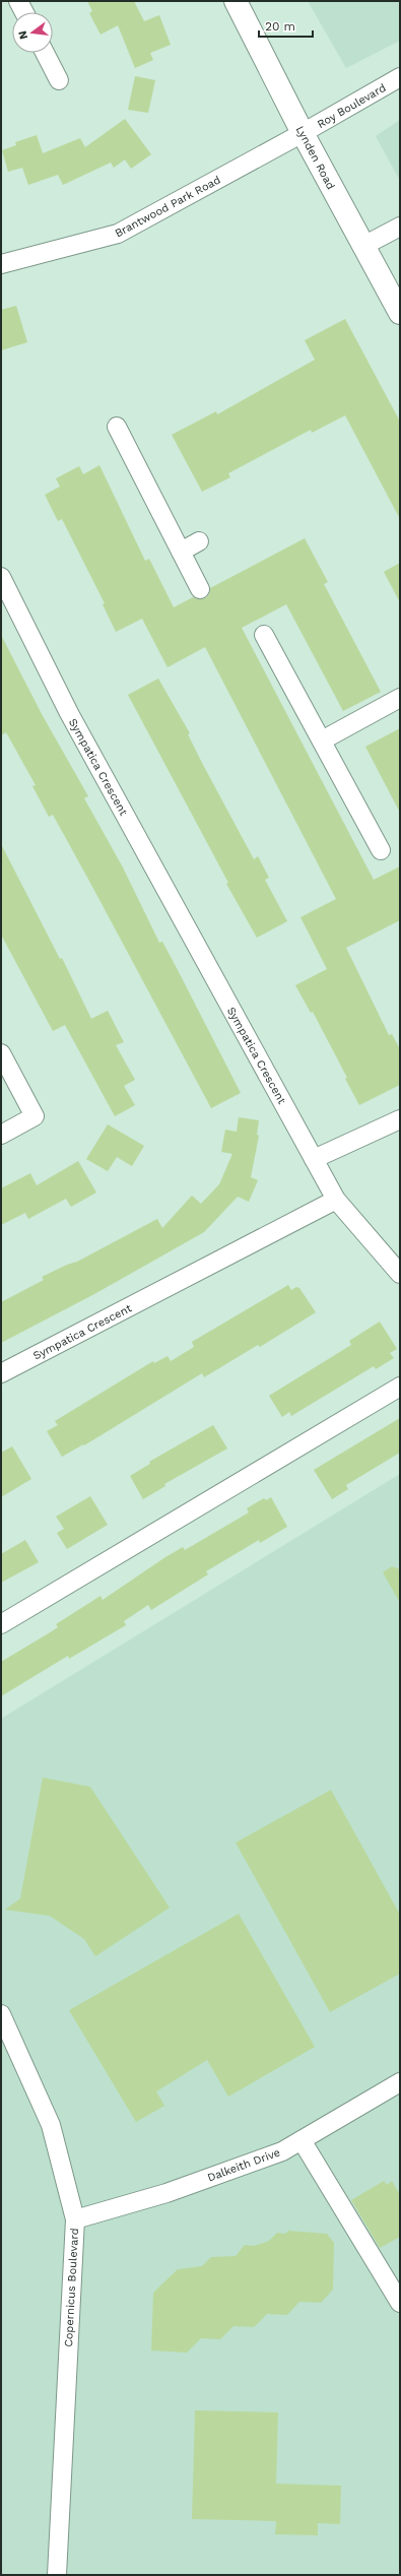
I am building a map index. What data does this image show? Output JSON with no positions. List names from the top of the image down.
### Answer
{
  "streets": {
    "main road": ["Lynden Road"],
    "street": [
      "Roy Boulevard",
      "Brantwood Park Road",
      "Sympatica Crescent",
      "Dalkeith Drive",
      "Copernicus Boulevard"
    ]
  },
  "crossings": [
    ["Roy Boulevard", "Lynden Road"],
    ["Roy Boulevard", "Brantwood Park Road"],
    ["Lynden Road", "Brantwood Park Road"],
    ["Dalkeith Drive", "Copernicus Boulevard"]
  ],
  "scale_bar": "20 m",
  "north": "left"
}
